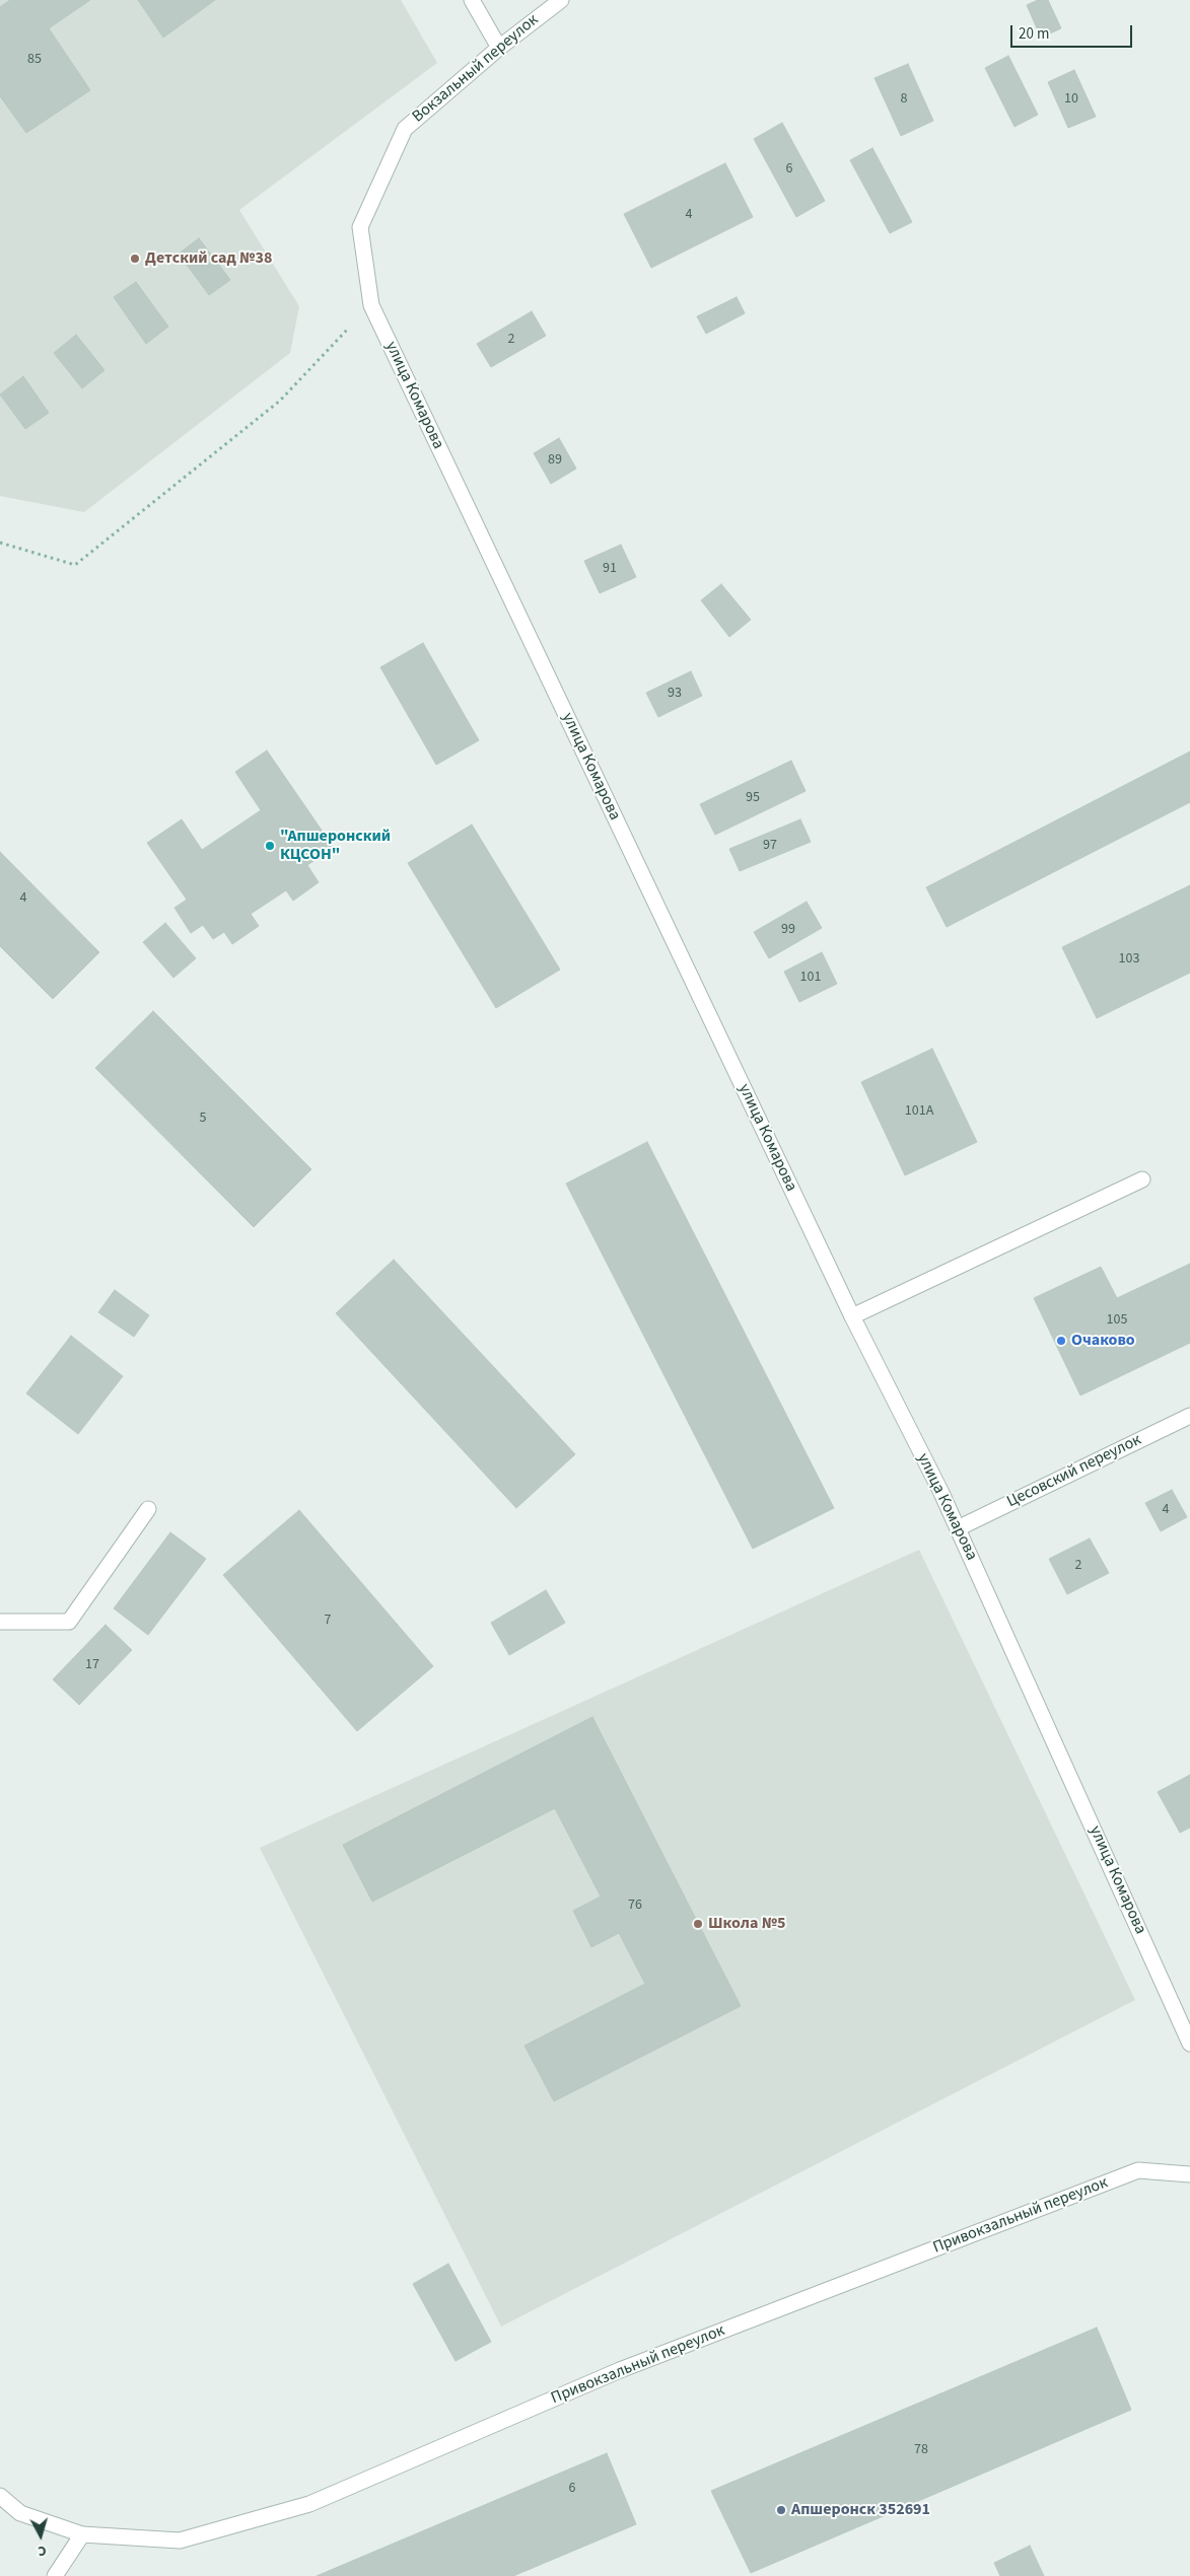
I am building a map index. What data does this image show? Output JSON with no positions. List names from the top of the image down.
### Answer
{
  "streets": {
    "street": [
      "Вокзальный переулок",
      "улица Комарова",
      "Цесовский переулок",
      "Привокзальный переулок"
    ]
  },
  "crossings": [
    ["Вокзальный переулок", "улица Комарова"],
    ["улица Комарова", "Цесовский переулок"]
  ],
  "places": [
    "Детский сад №38",
    "\"Апшеронский КЦСОН\"",
    "Очаково",
    "Школа №5",
    "Апшеронск 352691"
  ],
  "house_numbers": [
    "85",
    "8",
    "10",
    "6",
    "4",
    "2",
    "89",
    "91",
    "93",
    "95",
    "97",
    "4",
    "99",
    "103",
    "101",
    "101А",
    "5",
    "105",
    "4",
    "2",
    "7",
    "17",
    "76",
    "78",
    "6"
  ],
  "scale_bar": "20 m",
  "north": "bottom"
}
